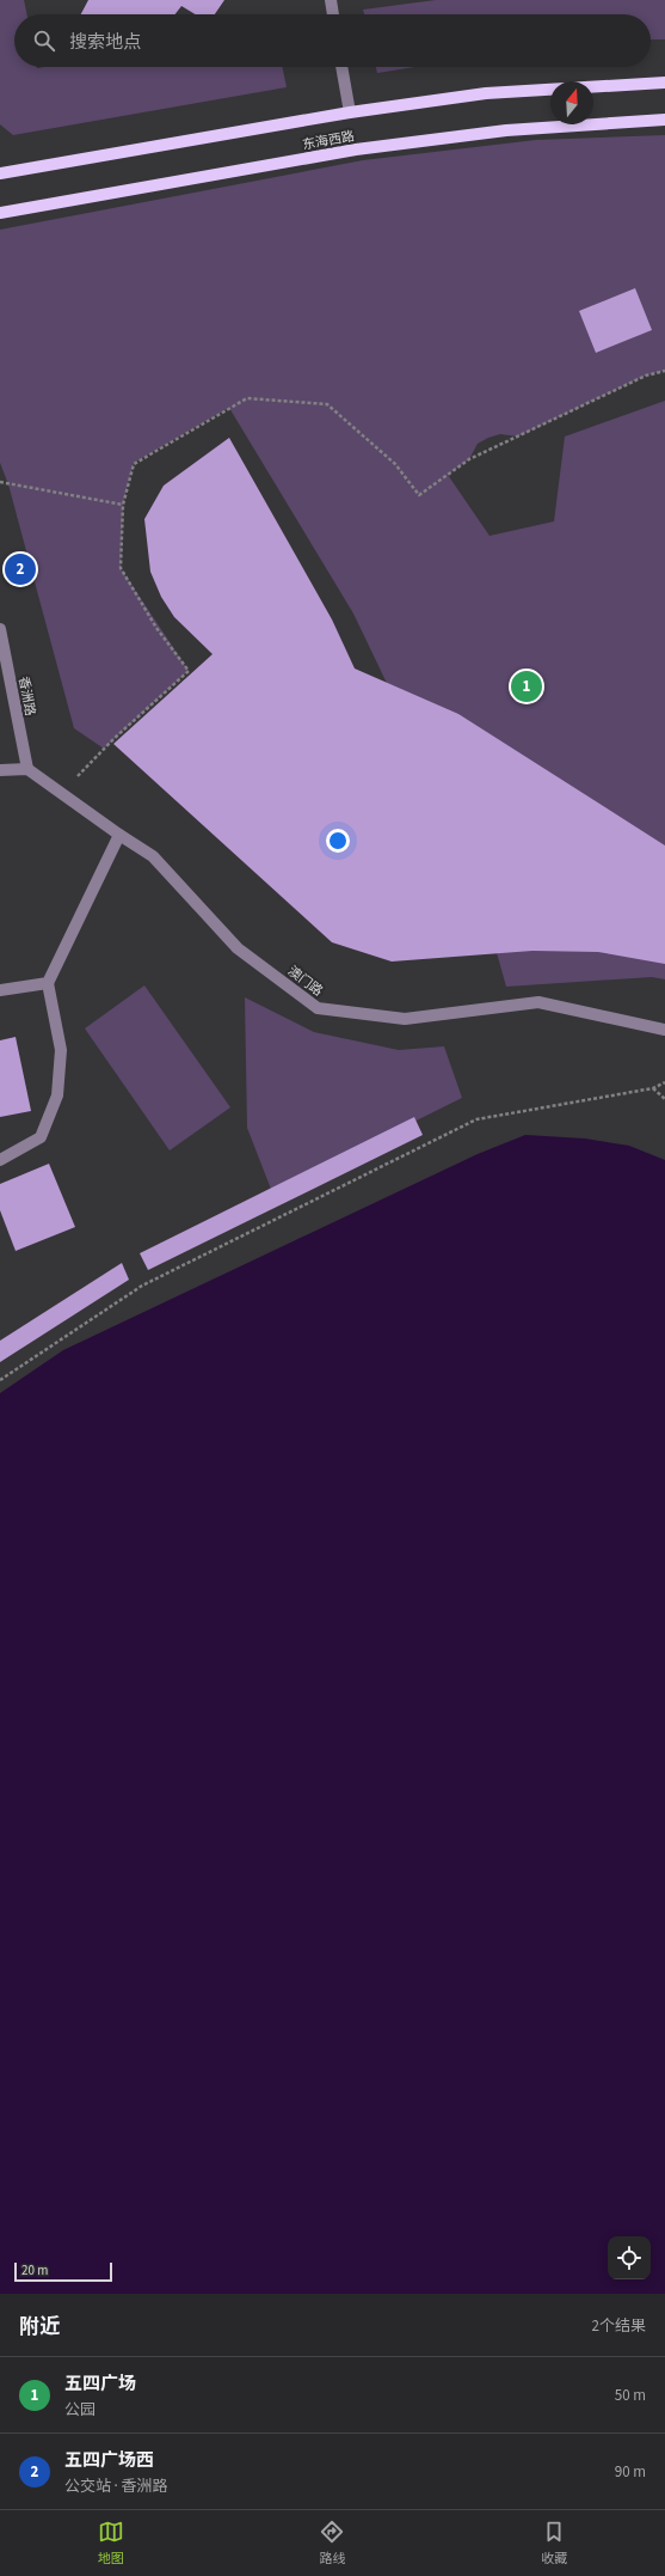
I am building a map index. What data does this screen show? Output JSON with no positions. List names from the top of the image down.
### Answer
{
  "streets": {
    "main road": ["东海西路"],
    "street": ["香洲路", "澳门路"]
  },
  "crossings": [
    ["香洲路", "澳门路"]
  ],
  "scale_bar": "20 m",
  "north": "top",
  "page": {
    "search": "搜索地点",
    "pins": ["2", "1"],
    "scale": "20 m",
    "heading": ["附近", "2个结果"],
    "list": [
      {
        "mark": "1",
        "name": "五四广场",
        "note": "公园",
        "value": "50 m"
      },
      {
        "mark": "2",
        "name": "五四广场西",
        "note": "公交站 · 香洲路",
        "value": "90 m"
      }
    ],
    "nav": ["地图", "路线", "收藏"]
  }
}
